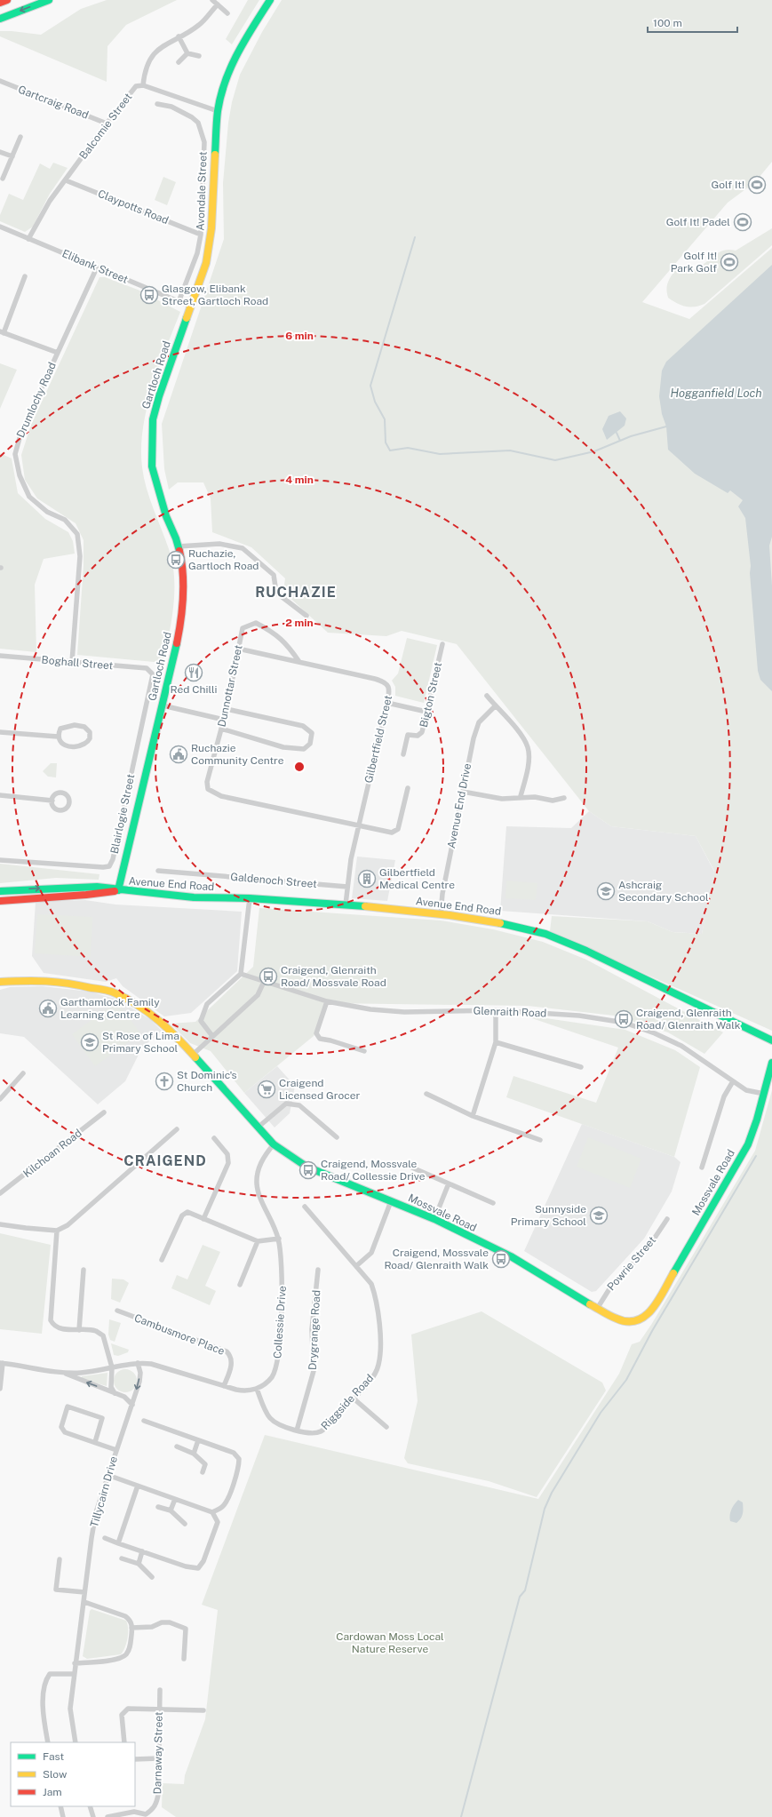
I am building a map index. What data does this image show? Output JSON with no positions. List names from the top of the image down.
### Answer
{
  "streets": {
    "main road": ["Gartloch Road", "Avenue End Road", "Mossvale Road"],
    "street": [
      "Gartcraig Road",
      "Balcomie Street",
      "Avondale Street",
      "Claypotts Road",
      "Elibank Street",
      "Drumlochy Road",
      "Boghall Street",
      "Dunnottar Street",
      "Bigton Street",
      "Gilbertfield Street",
      "Avenue End Drive",
      "Blairlogie Street",
      "Galdenoch Street",
      "Glenraith Road",
      "Kilchoan Road",
      "Powrie Street",
      "Collessie Drive",
      "Drygrange Road",
      "Cambusmore Place",
      "Riggside Road",
      "Tillycairn Drive",
      "Darnaway Street"
    ]
  },
  "crossings": [
    ["Gartcraig Road", "Balcomie Street"],
    ["Balcomie Street", "Claypotts Road"],
    ["Balcomie Street", "Elibank Street"],
    ["Balcomie Street", "Gartloch Road"],
    ["Avondale Street", "Claypotts Road"],
    ["Avondale Street", "Elibank Street"],
    ["Elibank Street", "Gartloch Road"],
    ["Elibank Street", "Drumlochy Road"],
    ["Gartloch Road", "Avenue End Road"],
    ["Drumlochy Road", "Boghall Street"],
    ["Boghall Street", "Blairlogie Street"],
    ["Dunnottar Street", "Gilbertfield Street"],
    ["Gilbertfield Street", "Galdenoch Street"],
    ["Gilbertfield Street", "Avenue End Road"],
    ["Avenue End Drive", "Avenue End Road"],
    ["Glenraith Road", "Mossvale Road"],
    ["Mossvale Road", "Powrie Street"],
    ["Mossvale Road", "Collessie Drive"],
    ["Collessie Drive", "Riggside Road"],
    ["Drygrange Road", "Riggside Road"]
  ],
  "districts": ["RUCHAZIE", "CRAIGEND"],
  "water": ["Hogganfield Loch"],
  "parks": ["Cardowan Moss Local Nature Reserve"],
  "places": {
    "sports": ["Golf It!", "Golf It! Padel", "Golf It! Park Golf"],
    "bus stop": [
      "Glasgow, Elibank Street, Gartloch Road",
      "Ruchazie, Gartloch Road",
      "Craigend, Glenraith Road/ Mossvale Road",
      "Craigend, Glenraith Road/ Glenraith Walk",
      "Craigend, Mossvale Road/ Collessie Drive",
      "Craigend, Mossvale Road/ Glenraith Walk"
    ],
    "restaurant": ["Red Chilli"],
    "public building": ["Ruchazie Community Centre", "Garthamlock Family Learning Centre"],
    "building": ["Gilbertfield Medical Centre"],
    "school or university": ["Ashcraig Secondary School", "St Rose of Lima Primary School", "Sunnyside Primary School"],
    "church": ["St Dominic's Church"],
    "supermarket": ["Craigend Licensed Grocer"]
  },
  "legend": ["Fast", "Slow", "Jam"],
  "scale_bar": "100 m",
  "rings": ["6 min", "4 min", "2 min"]
}
